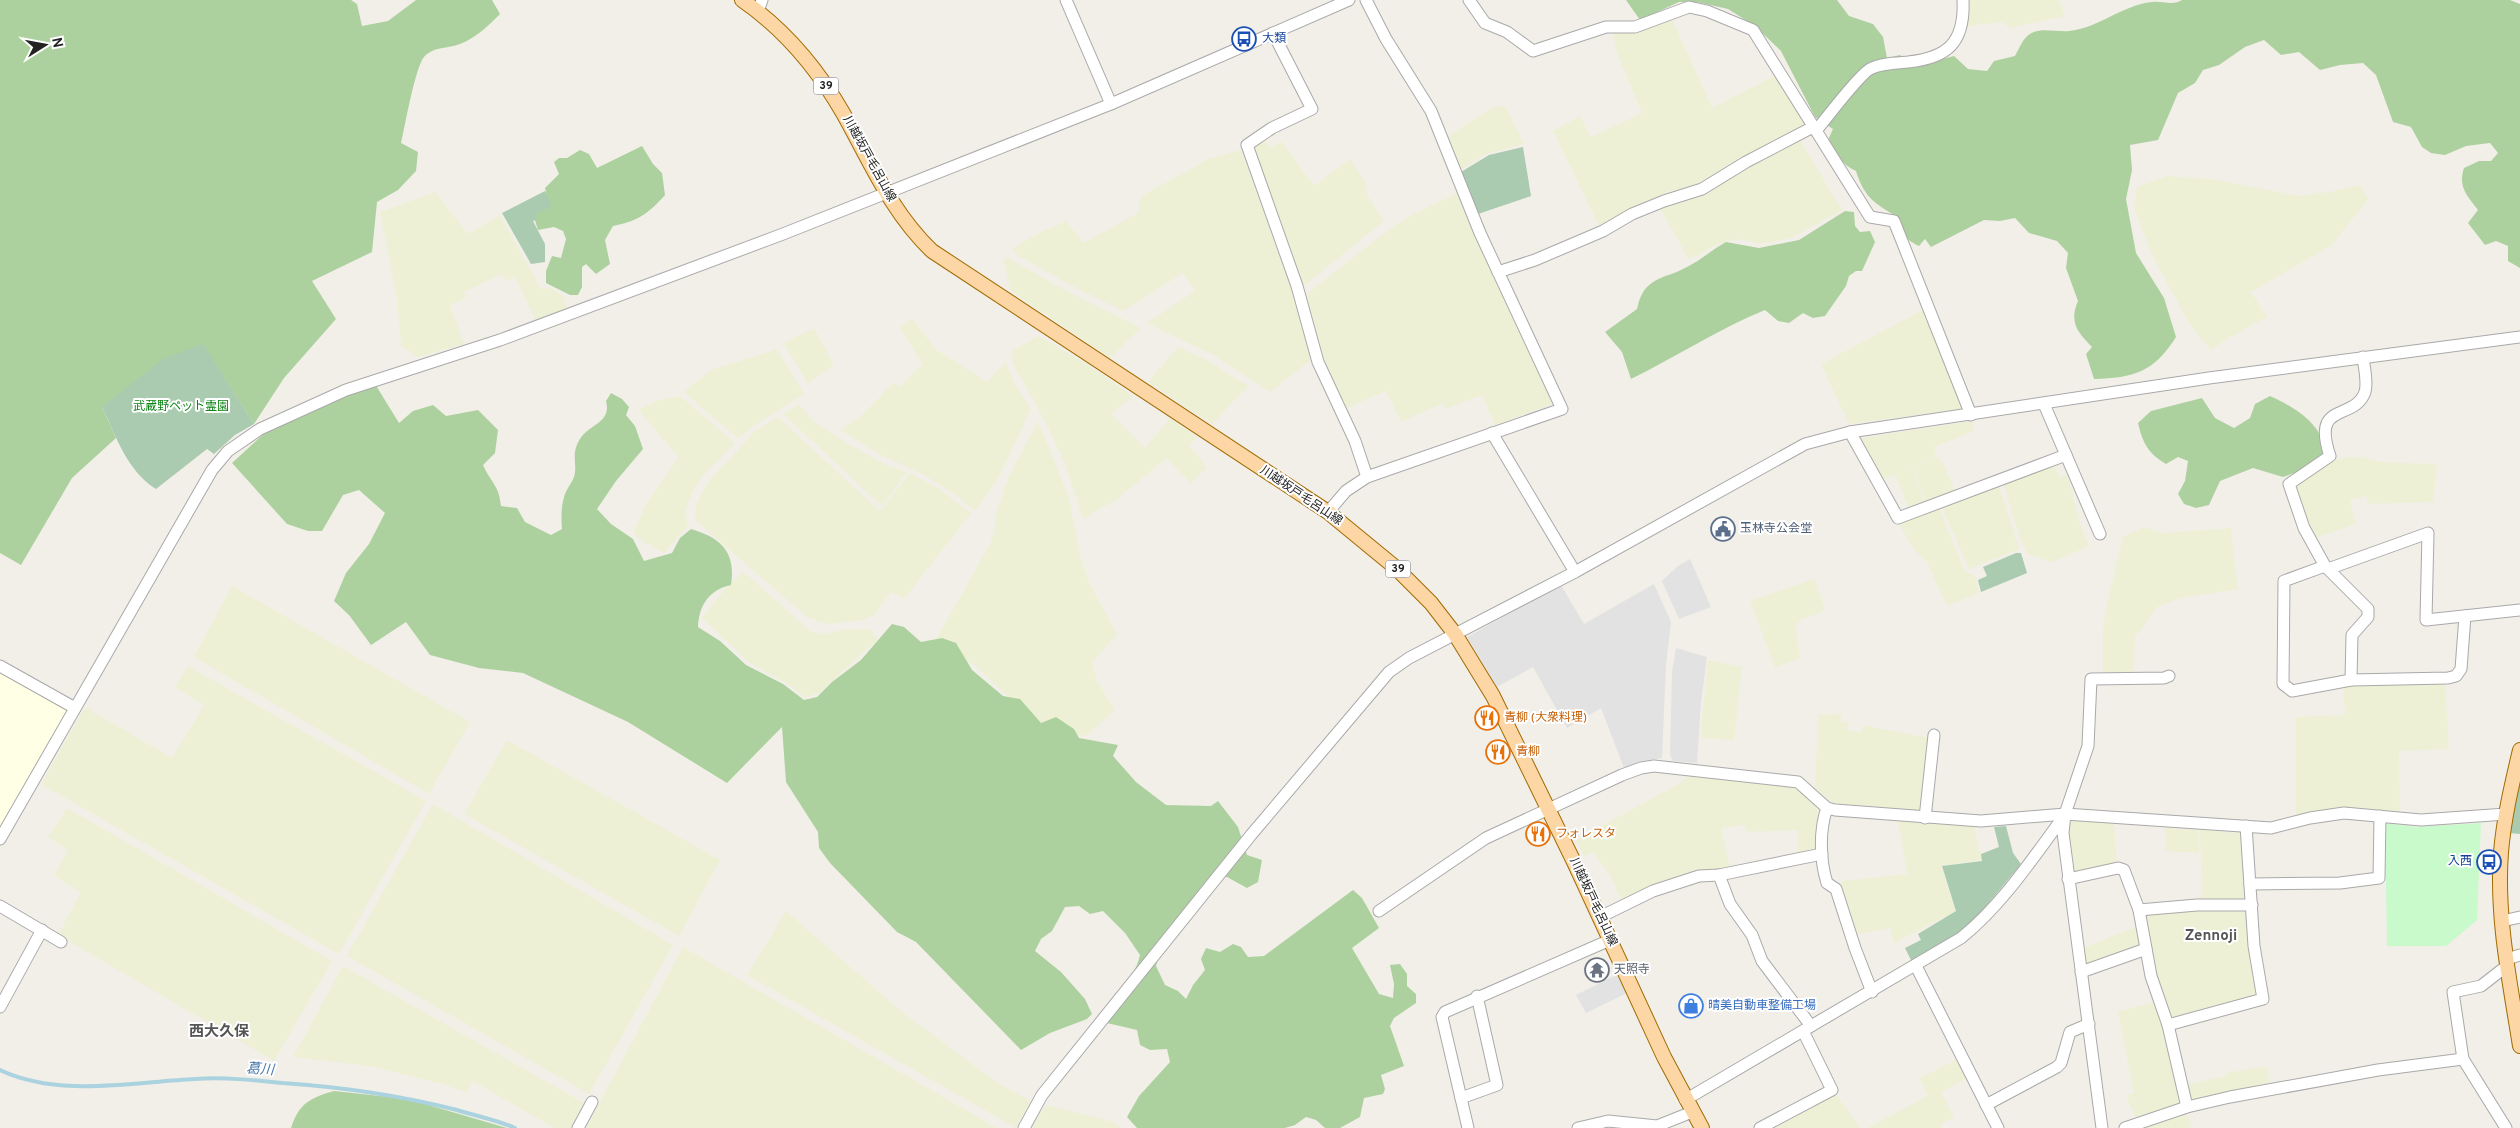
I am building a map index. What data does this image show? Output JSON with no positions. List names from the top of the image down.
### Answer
{
  "streets": {
    "main road": ["39", "川越坂戸毛呂山線"]
  },
  "districts": ["Zennoji", "西大久保"],
  "water": ["葛川"],
  "parks": ["武蔵野ペット霊園"],
  "places": {
    "bus stop": ["大類", "入西"],
    "public building": ["玉林寺公会堂"],
    "restaurant": ["青柳 (大衆料理)", "青柳", "フォレスタ"],
    "temple": ["天照寺"],
    "shop": ["晴美自動車整備工場"]
  },
  "north": "right"
}
